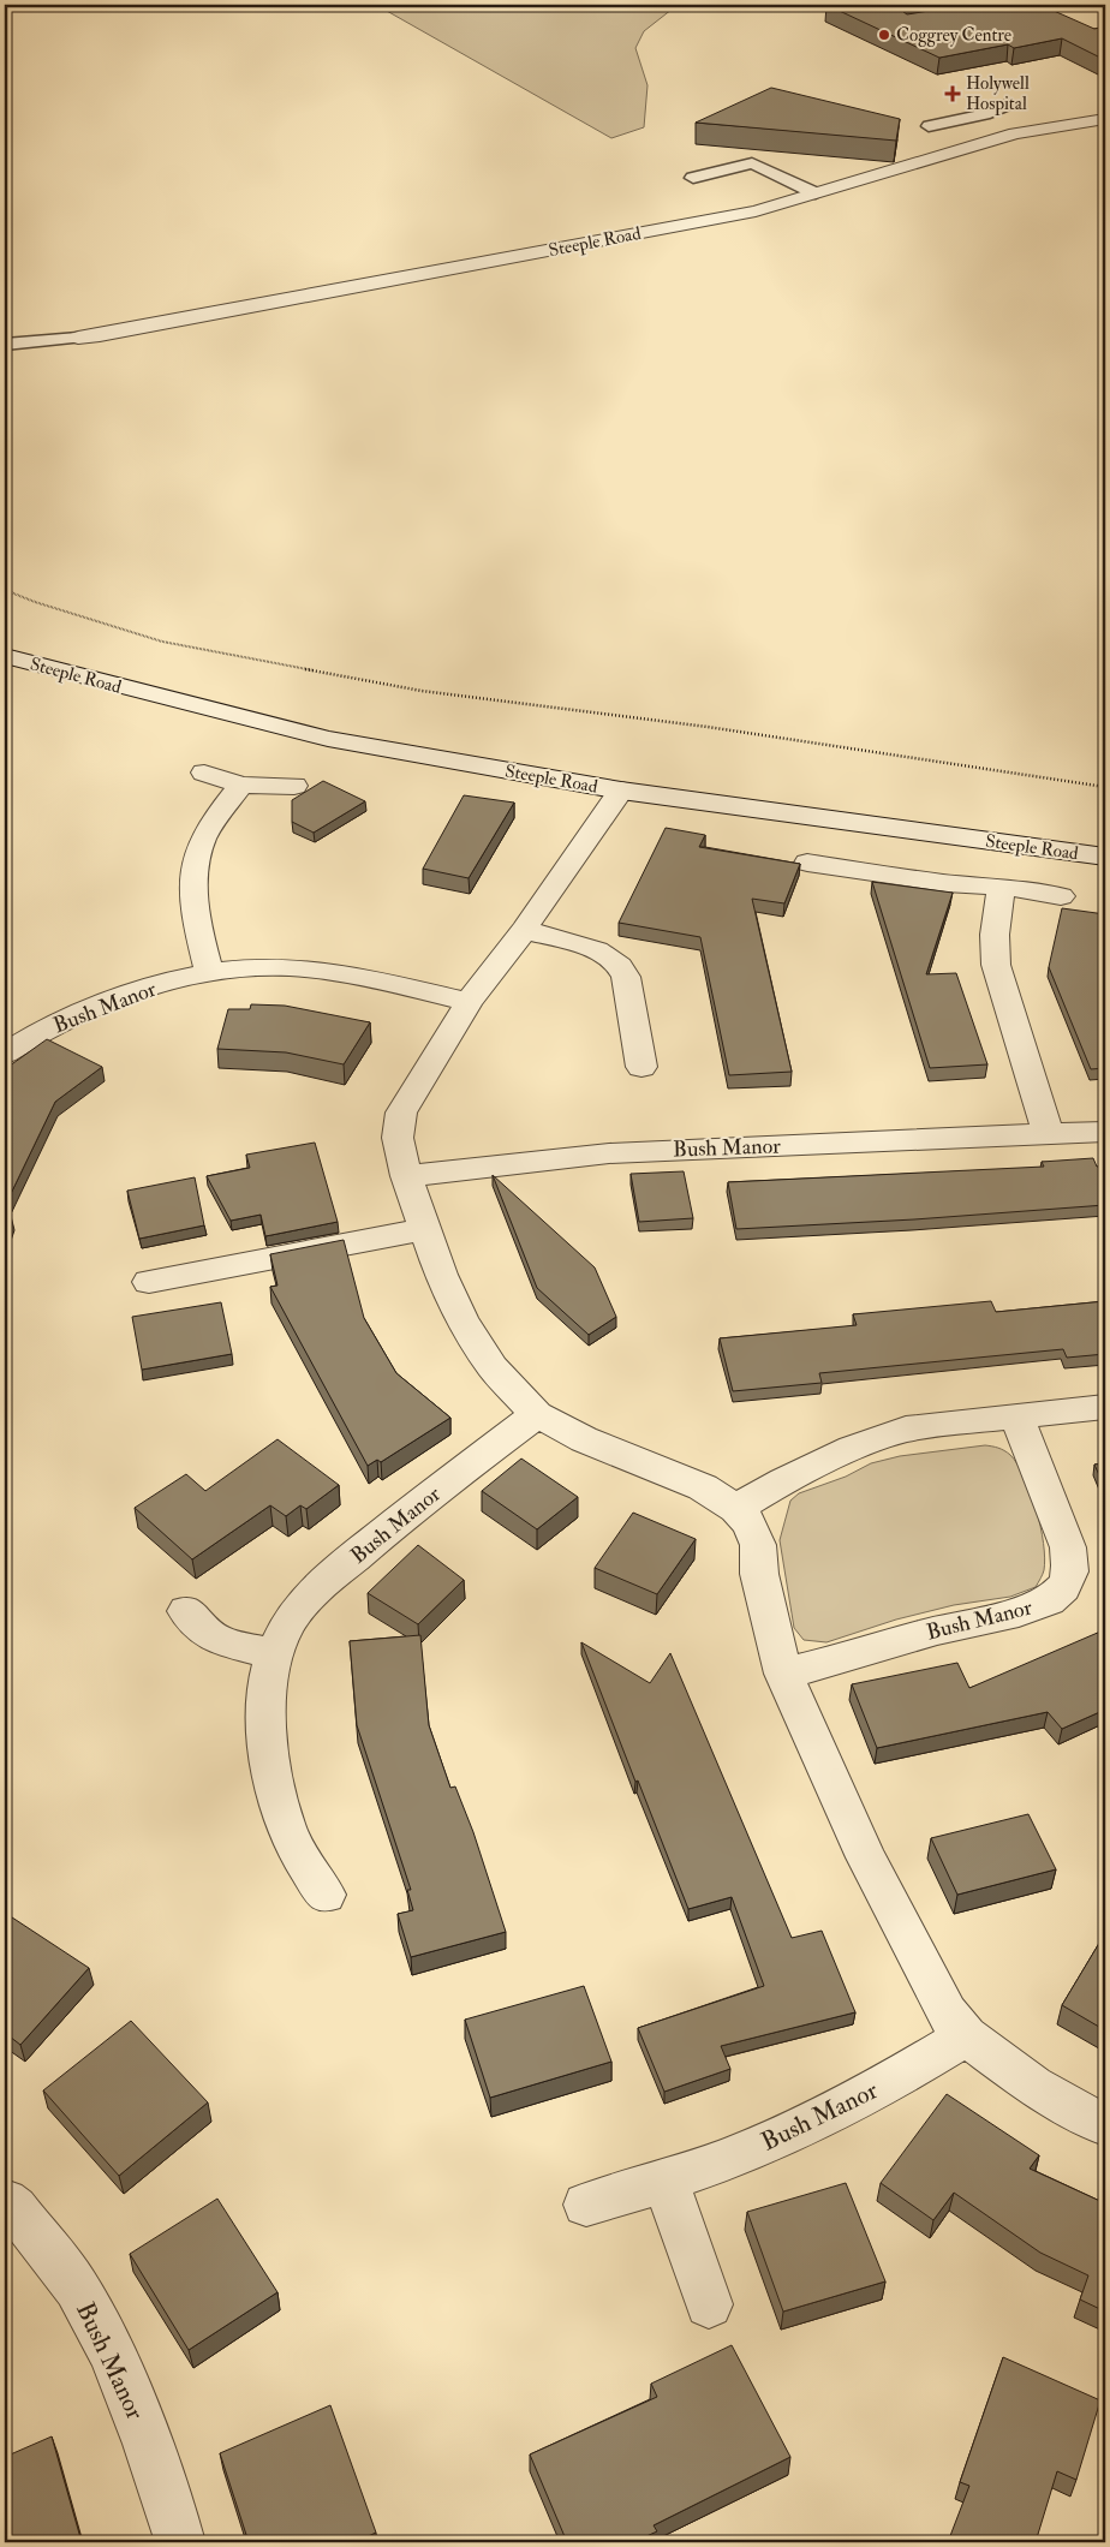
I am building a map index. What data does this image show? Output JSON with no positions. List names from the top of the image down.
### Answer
{
  "streets": {
    "street": ["Steeple Road", "Bush Manor"]
  },
  "places": {
    "other": ["Coggrey Centre"],
    "health": ["Holywell Hospital"]
  }
}
